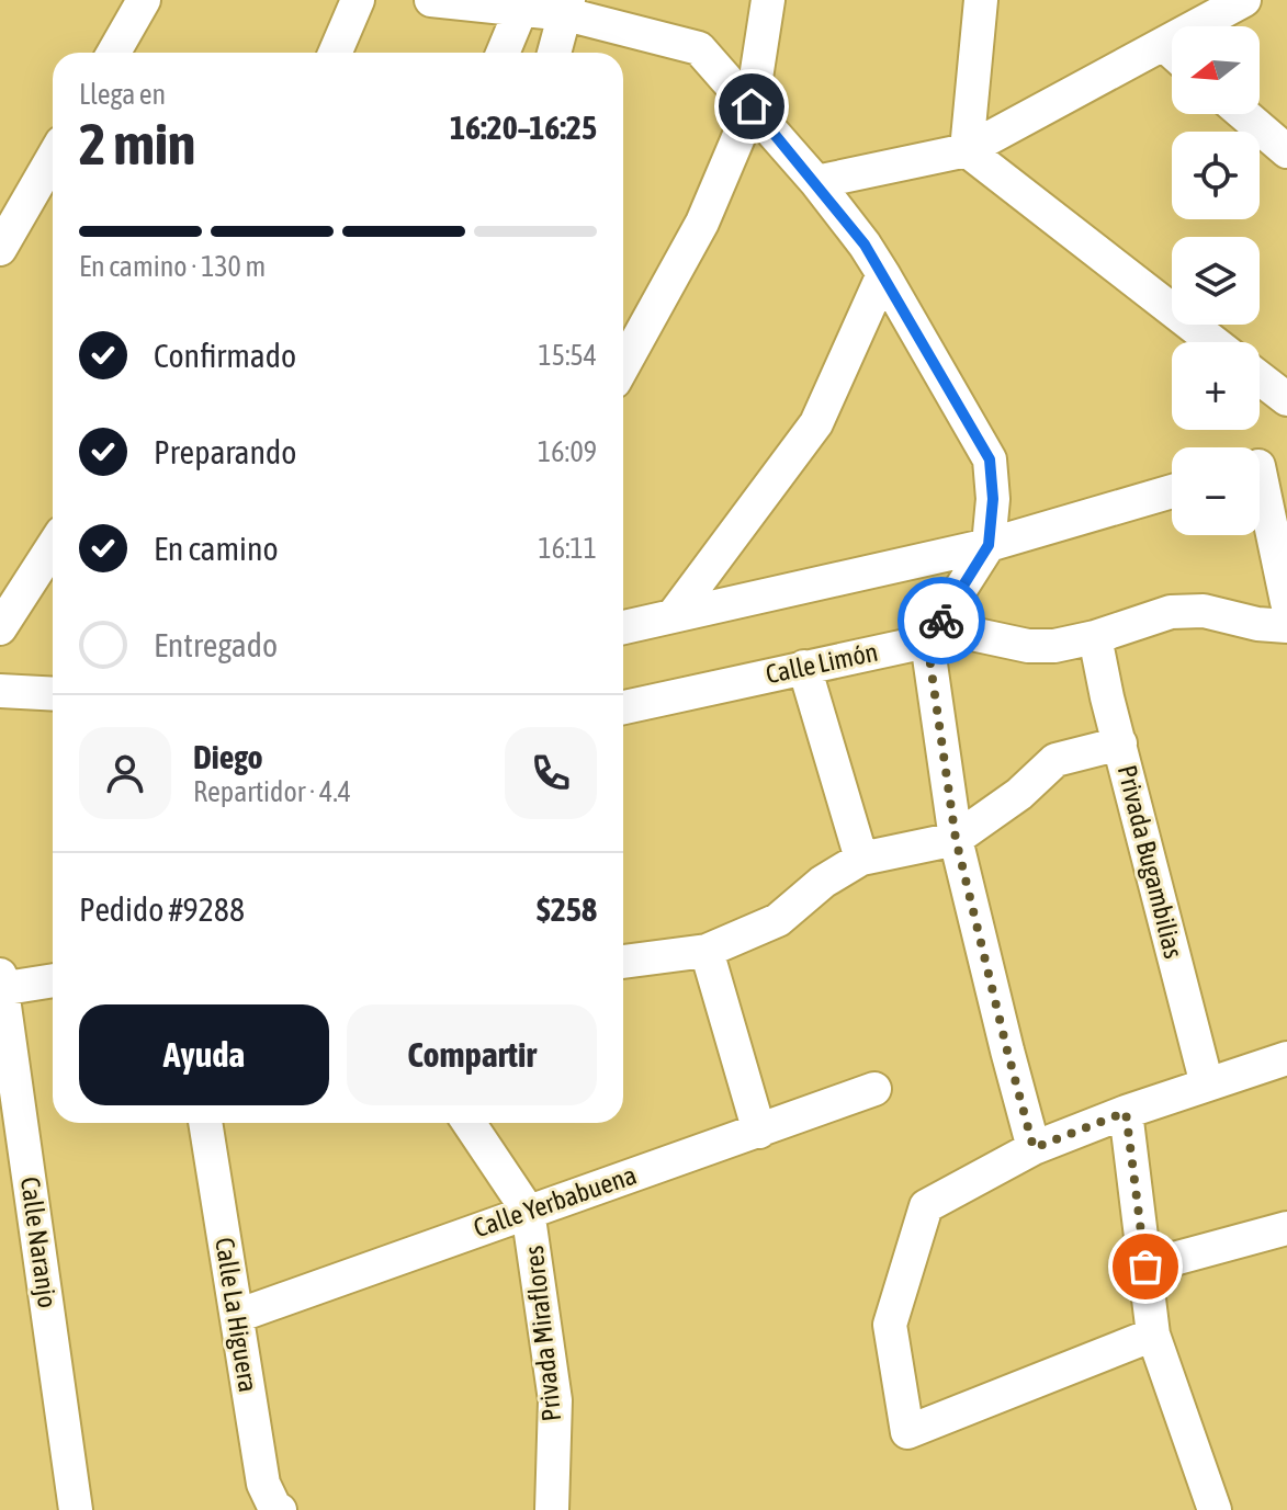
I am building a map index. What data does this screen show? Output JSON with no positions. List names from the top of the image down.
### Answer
{
  "streets": {
    "street": [
      "Calle Limón",
      "Privada Bugambilias",
      "Calle Yerbabuena",
      "Calle Naranjo",
      "Calle La Higuera",
      "Privada Miraflores"
    ]
  },
  "crossings": [
    ["Calle Limón", "Privada Bugambilias"],
    ["Calle Yerbabuena", "Calle La Higuera"],
    ["Calle Yerbabuena", "Privada Miraflores"]
  ],
  "north": "left",
  "page": {
    "map_buttons": ["+", "−"],
    "heading": ["2 min", "Llega en", "16:20–16:25"],
    "panel": [
      "Diego",
      "Repartidor · 4.4",
      "Pedido #9288",
      "$258"
    ],
    "bar": "En camino · 130 m",
    "list": [
      ["Confirmado", "15:54"],
      ["Preparando", "16:09"],
      ["En camino", "16:11"],
      "Entregado"
    ],
    "buttons": ["Ayuda", "Compartir"]
  }
}
